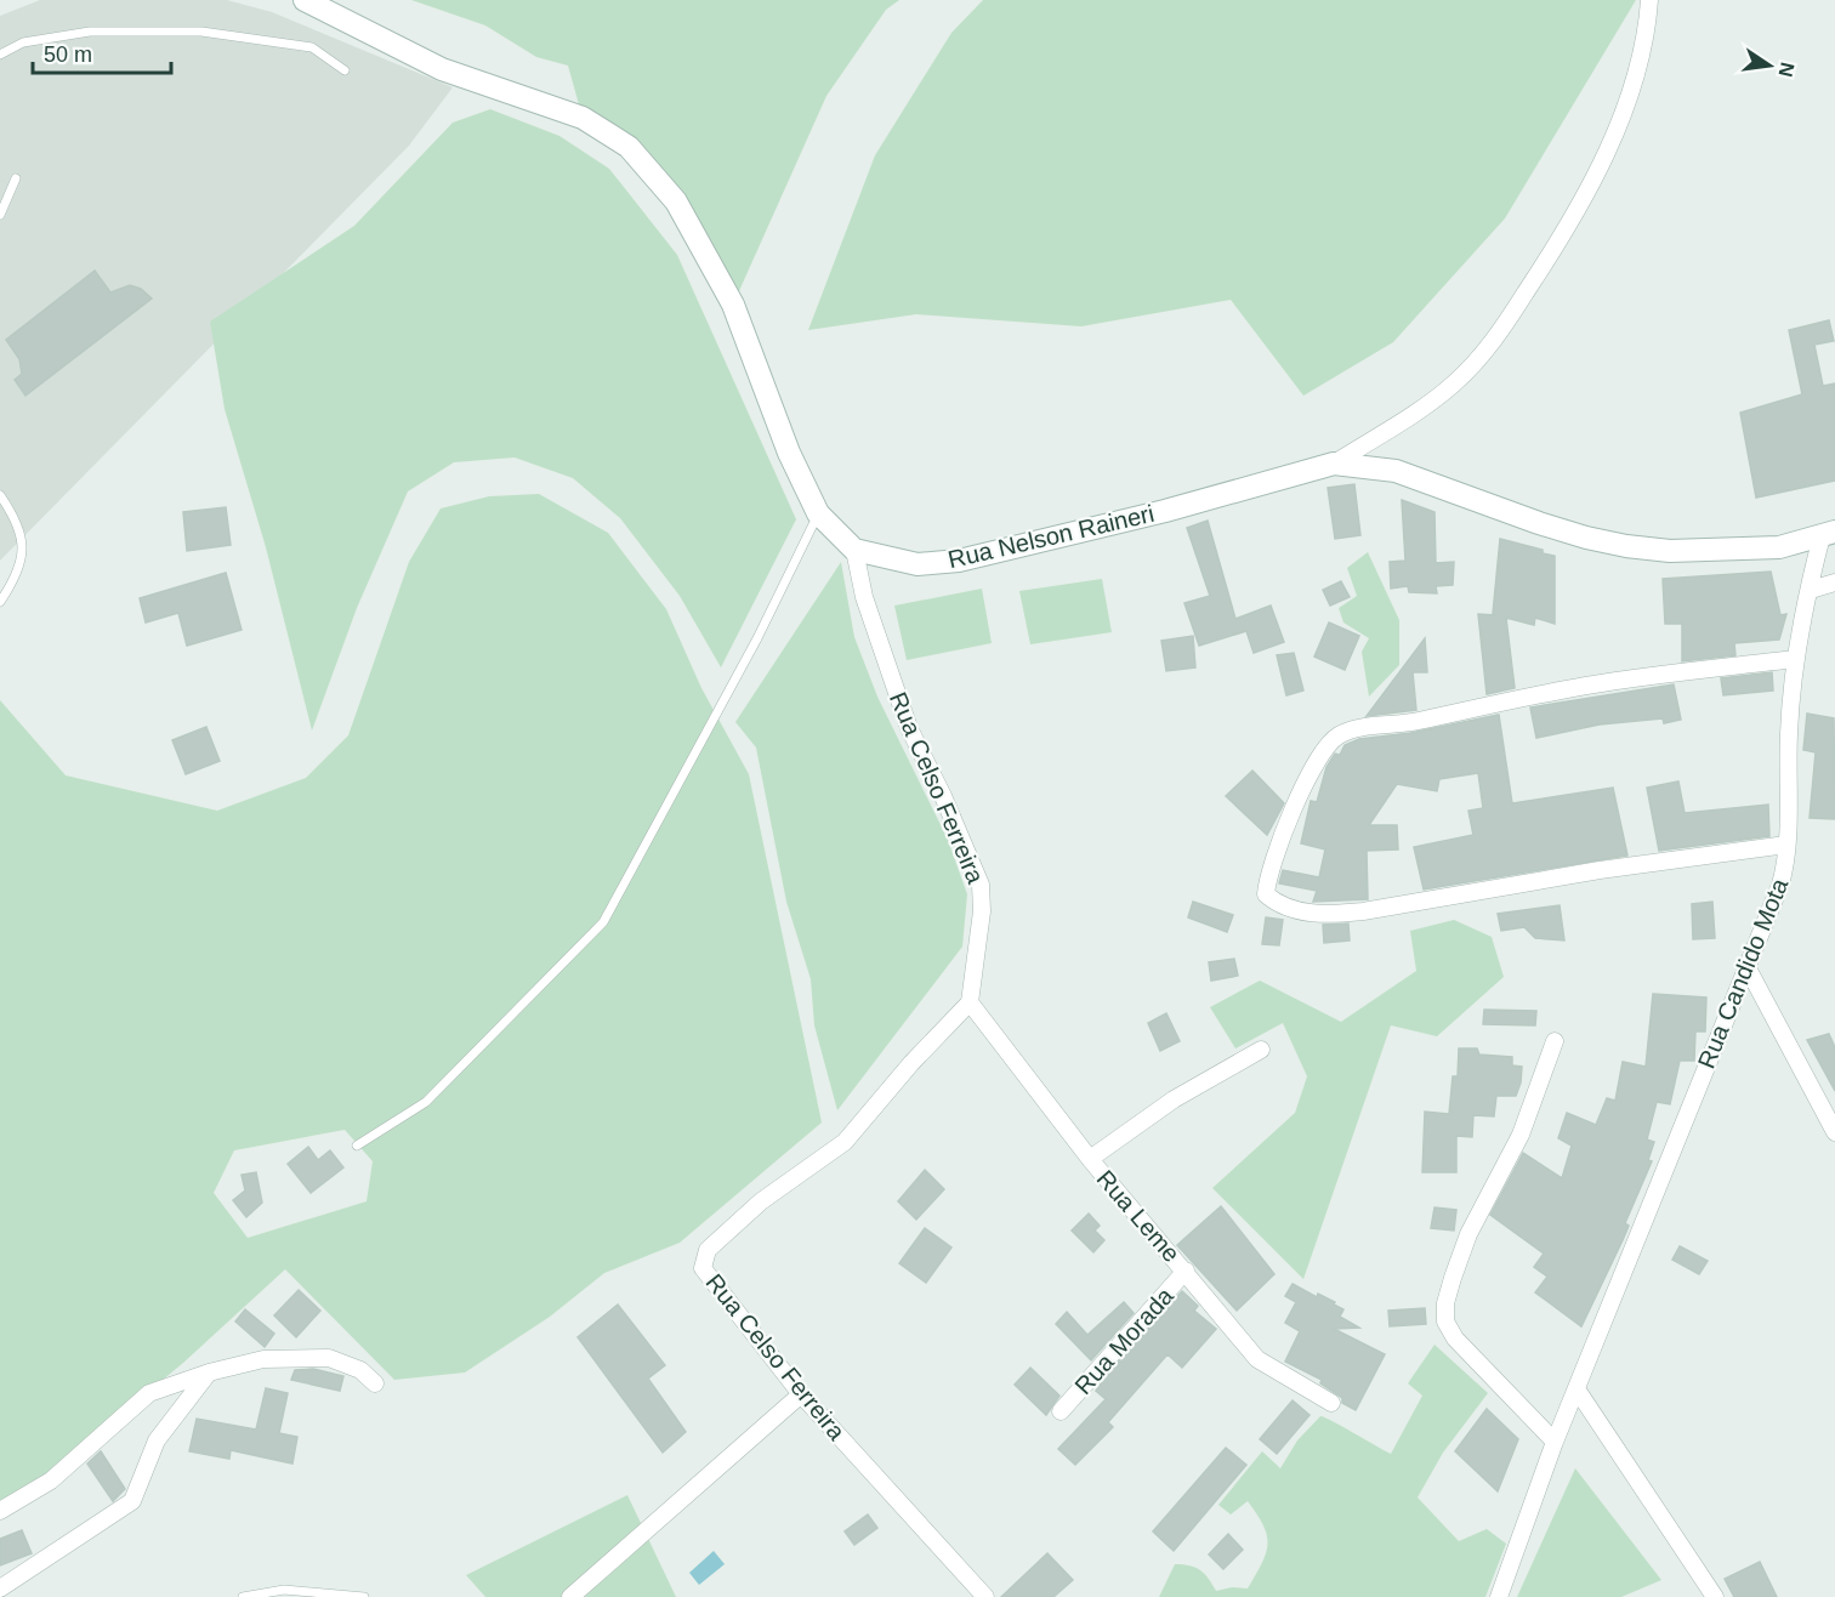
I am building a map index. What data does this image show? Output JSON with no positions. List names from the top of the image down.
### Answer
{
  "streets": {
    "main road": ["Rua Nelson Raineri"],
    "street": [
      "Rua Celso Ferreira",
      "Rua Candido Mota",
      "Rua Leme",
      "Rua Morada"
    ]
  },
  "crossings": [
    ["Rua Nelson Raineri", "Rua Celso Ferreira"],
    ["Rua Nelson Raineri", "Rua Candido Mota"],
    ["Rua Celso Ferreira", "Rua Leme"],
    ["Rua Leme", "Rua Morada"]
  ],
  "scale_bar": "50 m",
  "north": "right"
}
